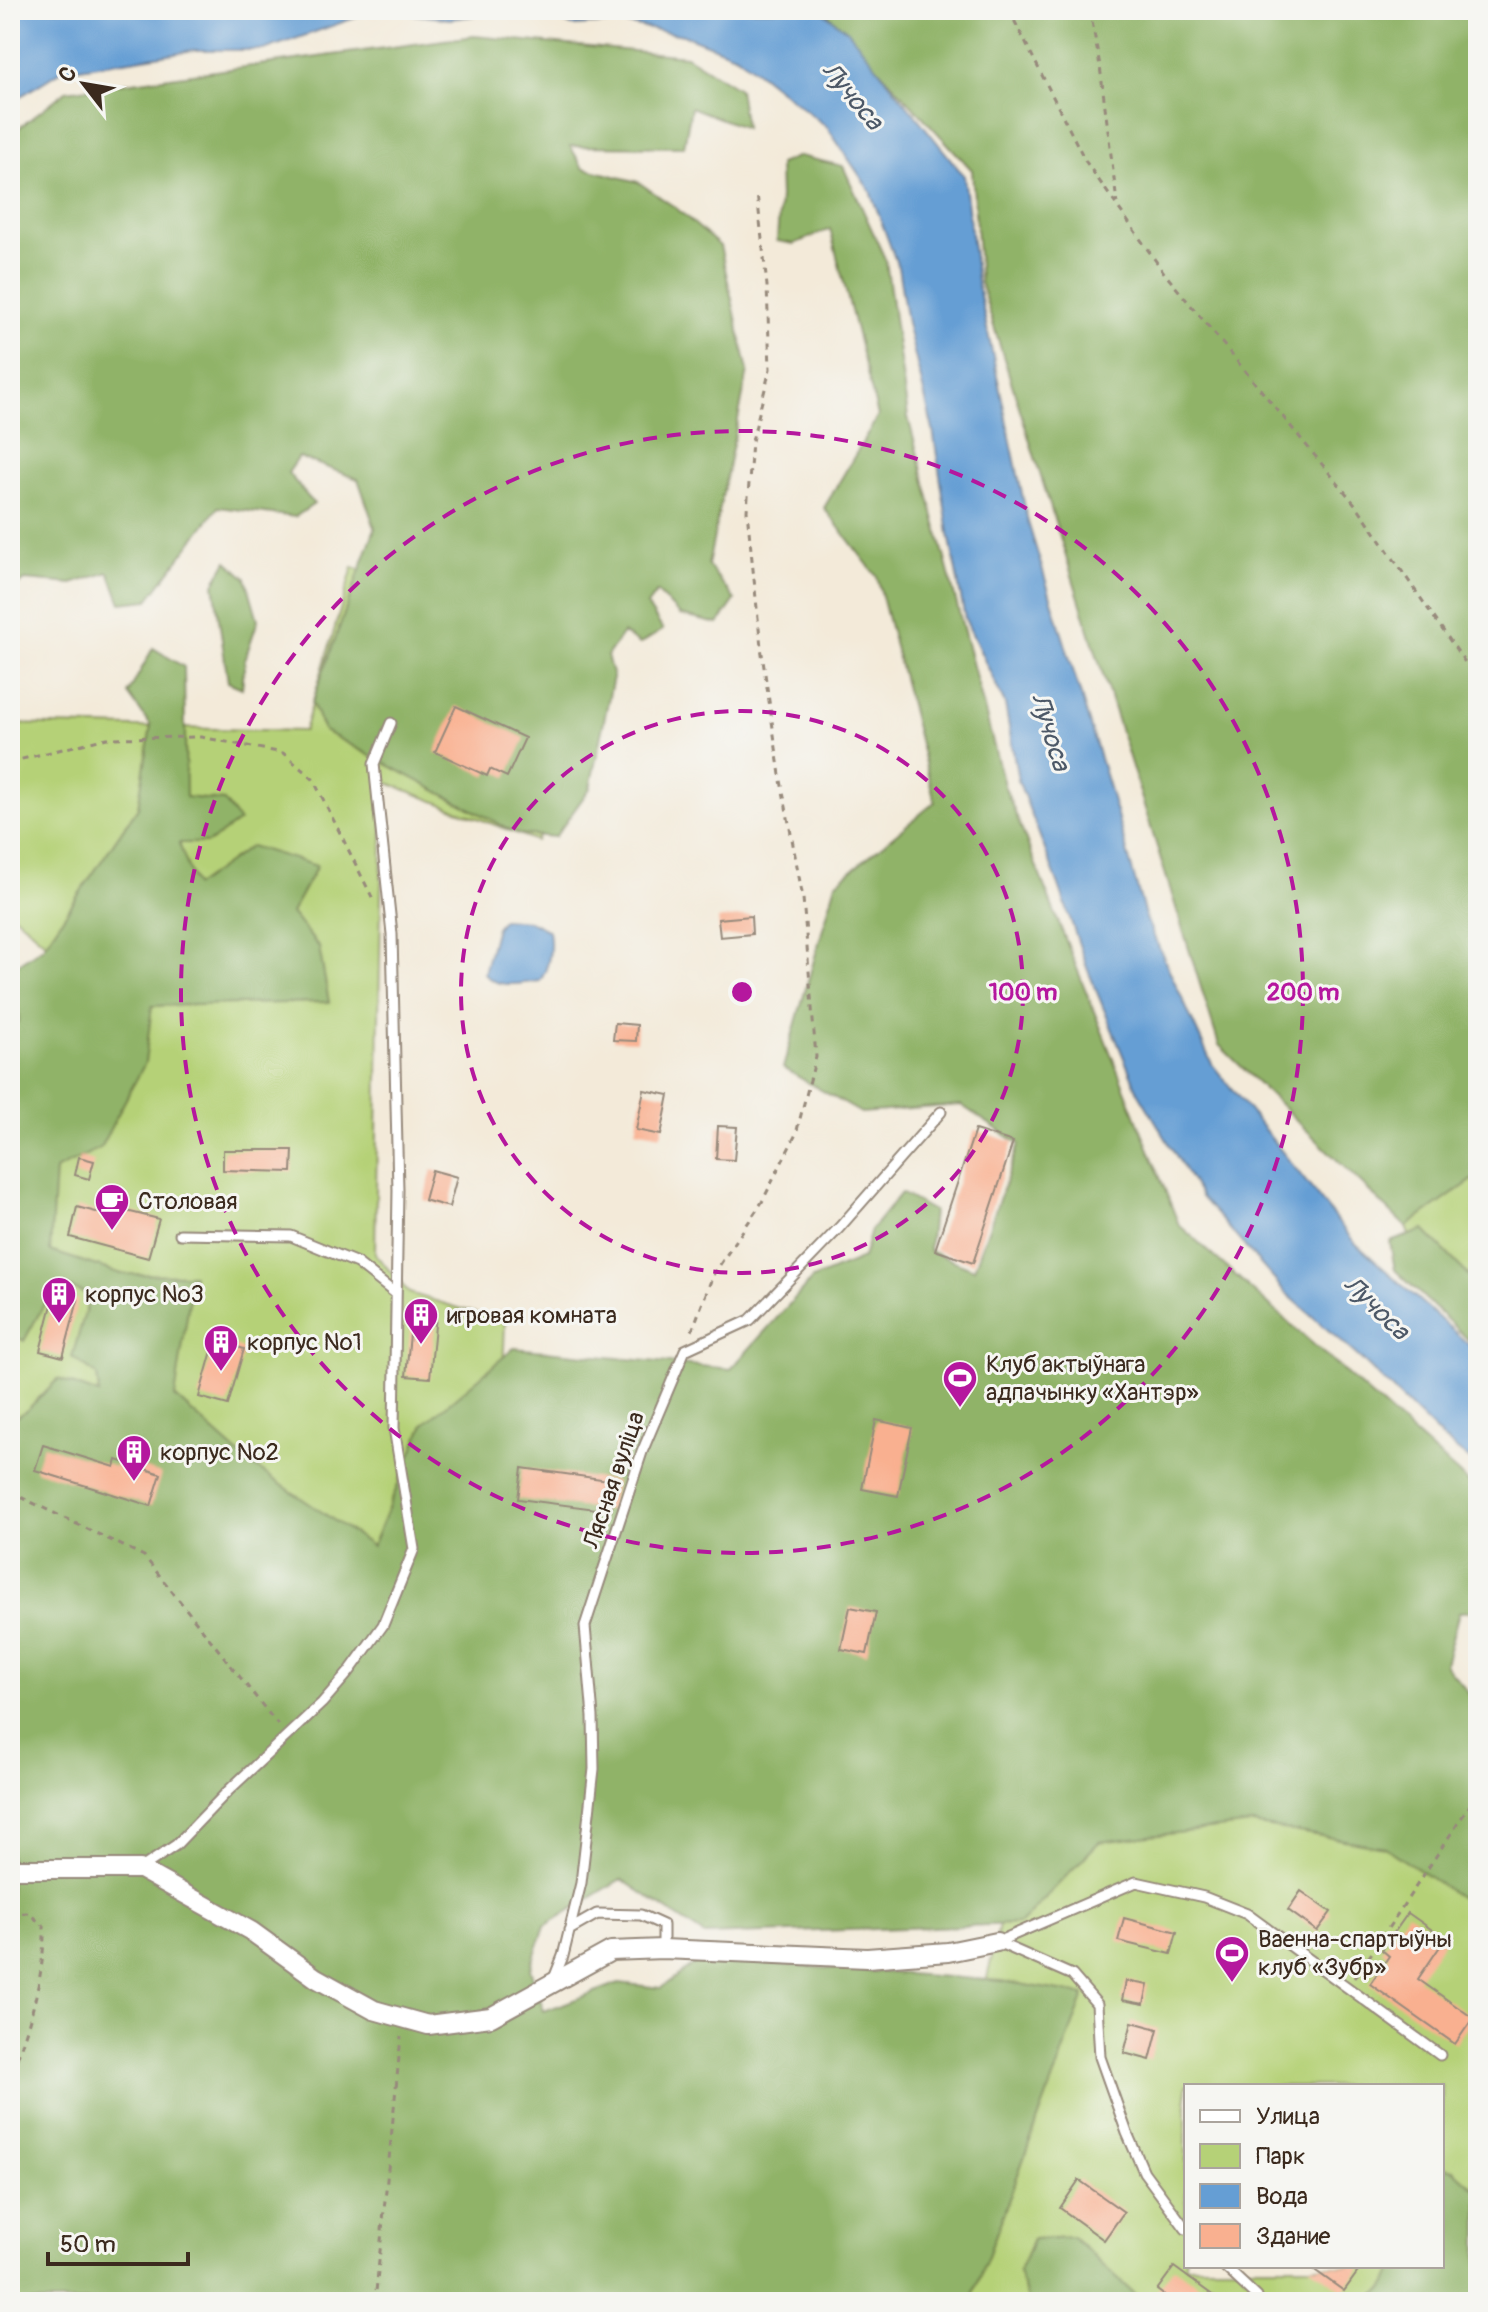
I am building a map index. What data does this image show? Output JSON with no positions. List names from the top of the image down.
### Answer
{
  "streets": {
    "lane": ["Лясная вуліца"]
  },
  "water": ["Лучоса"],
  "places": {
    "cafe": ["Столовая"],
    "building": [
      "корпус №3",
      "игровая комната",
      "корпус №1",
      "корпус №2"
    ],
    "sports": ["Клуб актыўнага адпачынку «Хантэр»", "Ваенна-спартыўны клуб «Зубр»"]
  },
  "legend": [
    "Улица",
    "Парк",
    "Вода",
    "Здание"
  ],
  "scale_bar": "50 m",
  "north": "top left",
  "rings": ["100 m", "200 m"]
}
